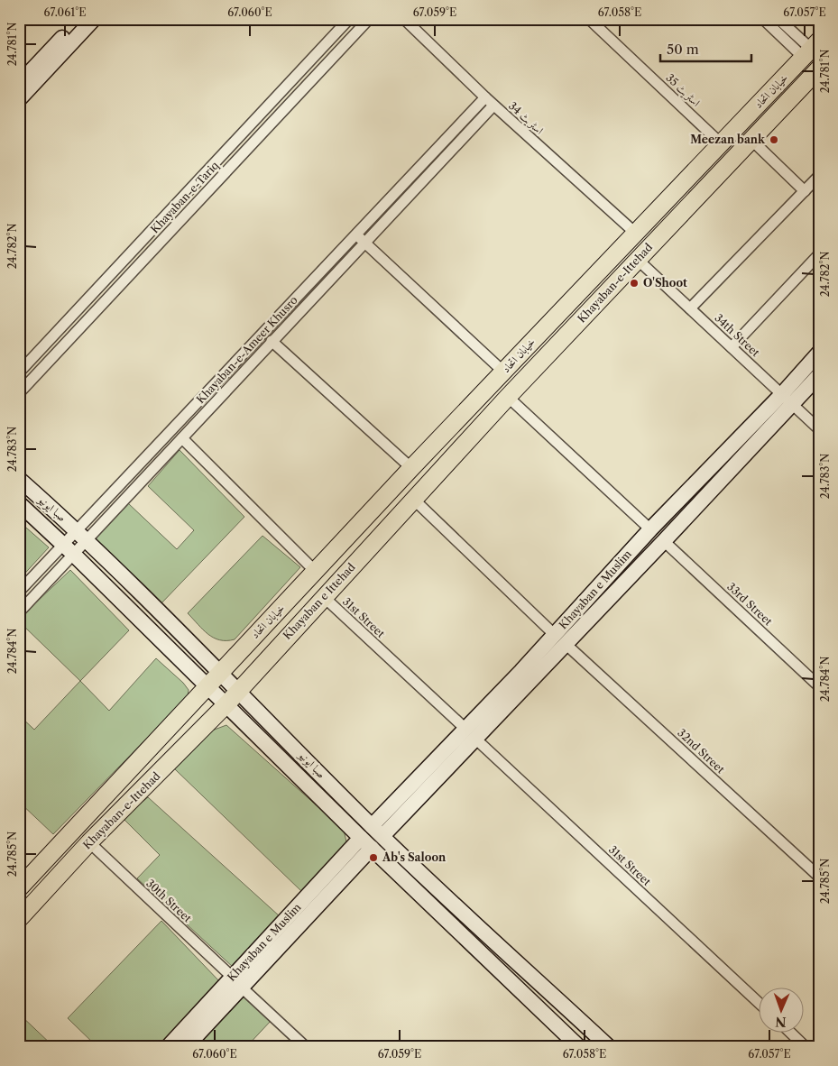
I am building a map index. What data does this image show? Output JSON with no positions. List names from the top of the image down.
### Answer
{
  "streets": {
    "main road": ["خیابان اتحاد", "Khayaban-e-Ittehad", "Khayaban e Ittehad"],
    "street": [
      "اسٹریٹ 35",
      "اسٹریٹ 34",
      "Khayaban-e-Tariq",
      "34th Street",
      "Khayaban-e-Ameer Khusro",
      "صبا ایونیو",
      "Khayaban e Muslim",
      "33rd Street",
      "31st Street",
      "32nd Street",
      "30th Street"
    ]
  },
  "crossings": [
    ["اسٹریٹ 35", "خیابان اتحاد"],
    ["خیابان اتحاد", "اسٹریٹ 34"],
    ["خیابان اتحاد", "صبا ایونیو"],
    ["اسٹریٹ 34", "Khayaban-e-Ameer Khusro"],
    ["Khayaban-e-Ittehad", "34th Street"],
    ["Khayaban-e-Ittehad", "صبا ایونیو"],
    ["Khayaban-e-Ittehad", "Khayaban e Ittehad"],
    ["Khayaban-e-Ittehad", "32nd Street"],
    ["Khayaban-e-Ittehad", "30th Street"],
    ["34th Street", "Khayaban e Muslim"],
    ["Khayaban-e-Ameer Khusro", "صبا ایونیو"],
    ["صبا ایونیو", "Khayaban e Muslim"],
    ["صبا ایونیو", "Khayaban e Ittehad"],
    ["Khayaban e Muslim", "33rd Street"],
    ["Khayaban e Muslim", "31st Street"],
    ["Khayaban e Muslim", "32nd Street"],
    ["Khayaban e Muslim", "30th Street"],
    ["Khayaban e Ittehad", "31st Street"],
    ["Khayaban e Ittehad", "32nd Street"]
  ],
  "places": ["Meezan bank", "O'Shoot", "Ab's Saloon"],
  "scale_bar": "50 m",
  "north": "bottom",
  "coordinates": [
    "67.061°E",
    "67.060°E",
    "67.059°E",
    "67.058°E",
    "67.057°E",
    "24.781°N",
    "24.782°N",
    "24.783°N",
    "24.784°N",
    "24.785°N"
  ]
}
